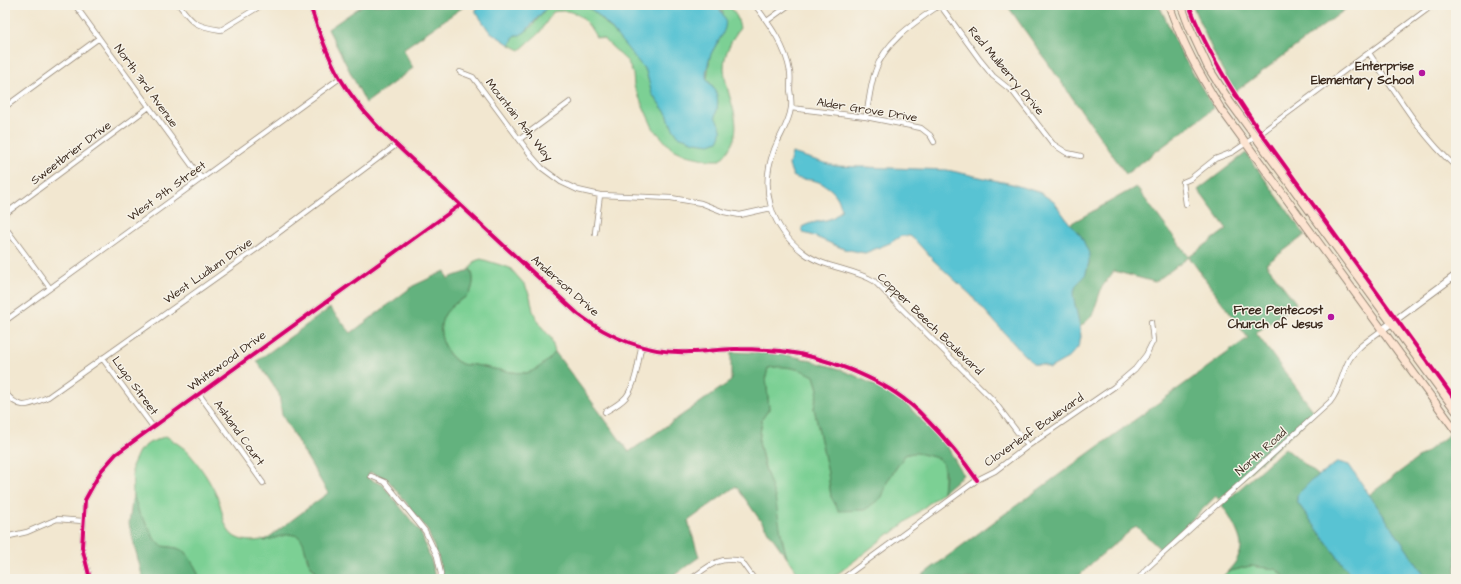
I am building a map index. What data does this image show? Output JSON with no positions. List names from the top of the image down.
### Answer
{
  "streets": {
    "street": [
      "Red Mulberry Drive",
      "North 3rd Avenue",
      "Alder Grove Drive",
      "Mountain Ash Way",
      "Sweetbrier Drive",
      "West 9th Street",
      "West Ludlum Drive",
      "Anderson Drive",
      "Copper Beech Boulevard",
      "Whitewood Drive",
      "Lugo Street",
      "Cloverleaf Boulevard",
      "Ashland Court",
      "North Road"
    ]
  },
  "crossings": [
    ["North 3rd Avenue", "Sweetbrier Drive"],
    ["North 3rd Avenue", "West 9th Street"],
    ["Alder Grove Drive", "Copper Beech Boulevard"],
    ["Mountain Ash Way", "Copper Beech Boulevard"],
    ["West 9th Street", "Anderson Drive"],
    ["West Ludlum Drive", "Anderson Drive"],
    ["West Ludlum Drive", "Lugo Street"],
    ["Anderson Drive", "Whitewood Drive"],
    ["Anderson Drive", "Cloverleaf Boulevard"],
    ["Copper Beech Boulevard", "Cloverleaf Boulevard"],
    ["Whitewood Drive", "Lugo Street"],
    ["Whitewood Drive", "Ashland Court"]
  ],
  "places": ["Enterprise Elementary School", "Free Pentecost Church of Jesus"]
}
